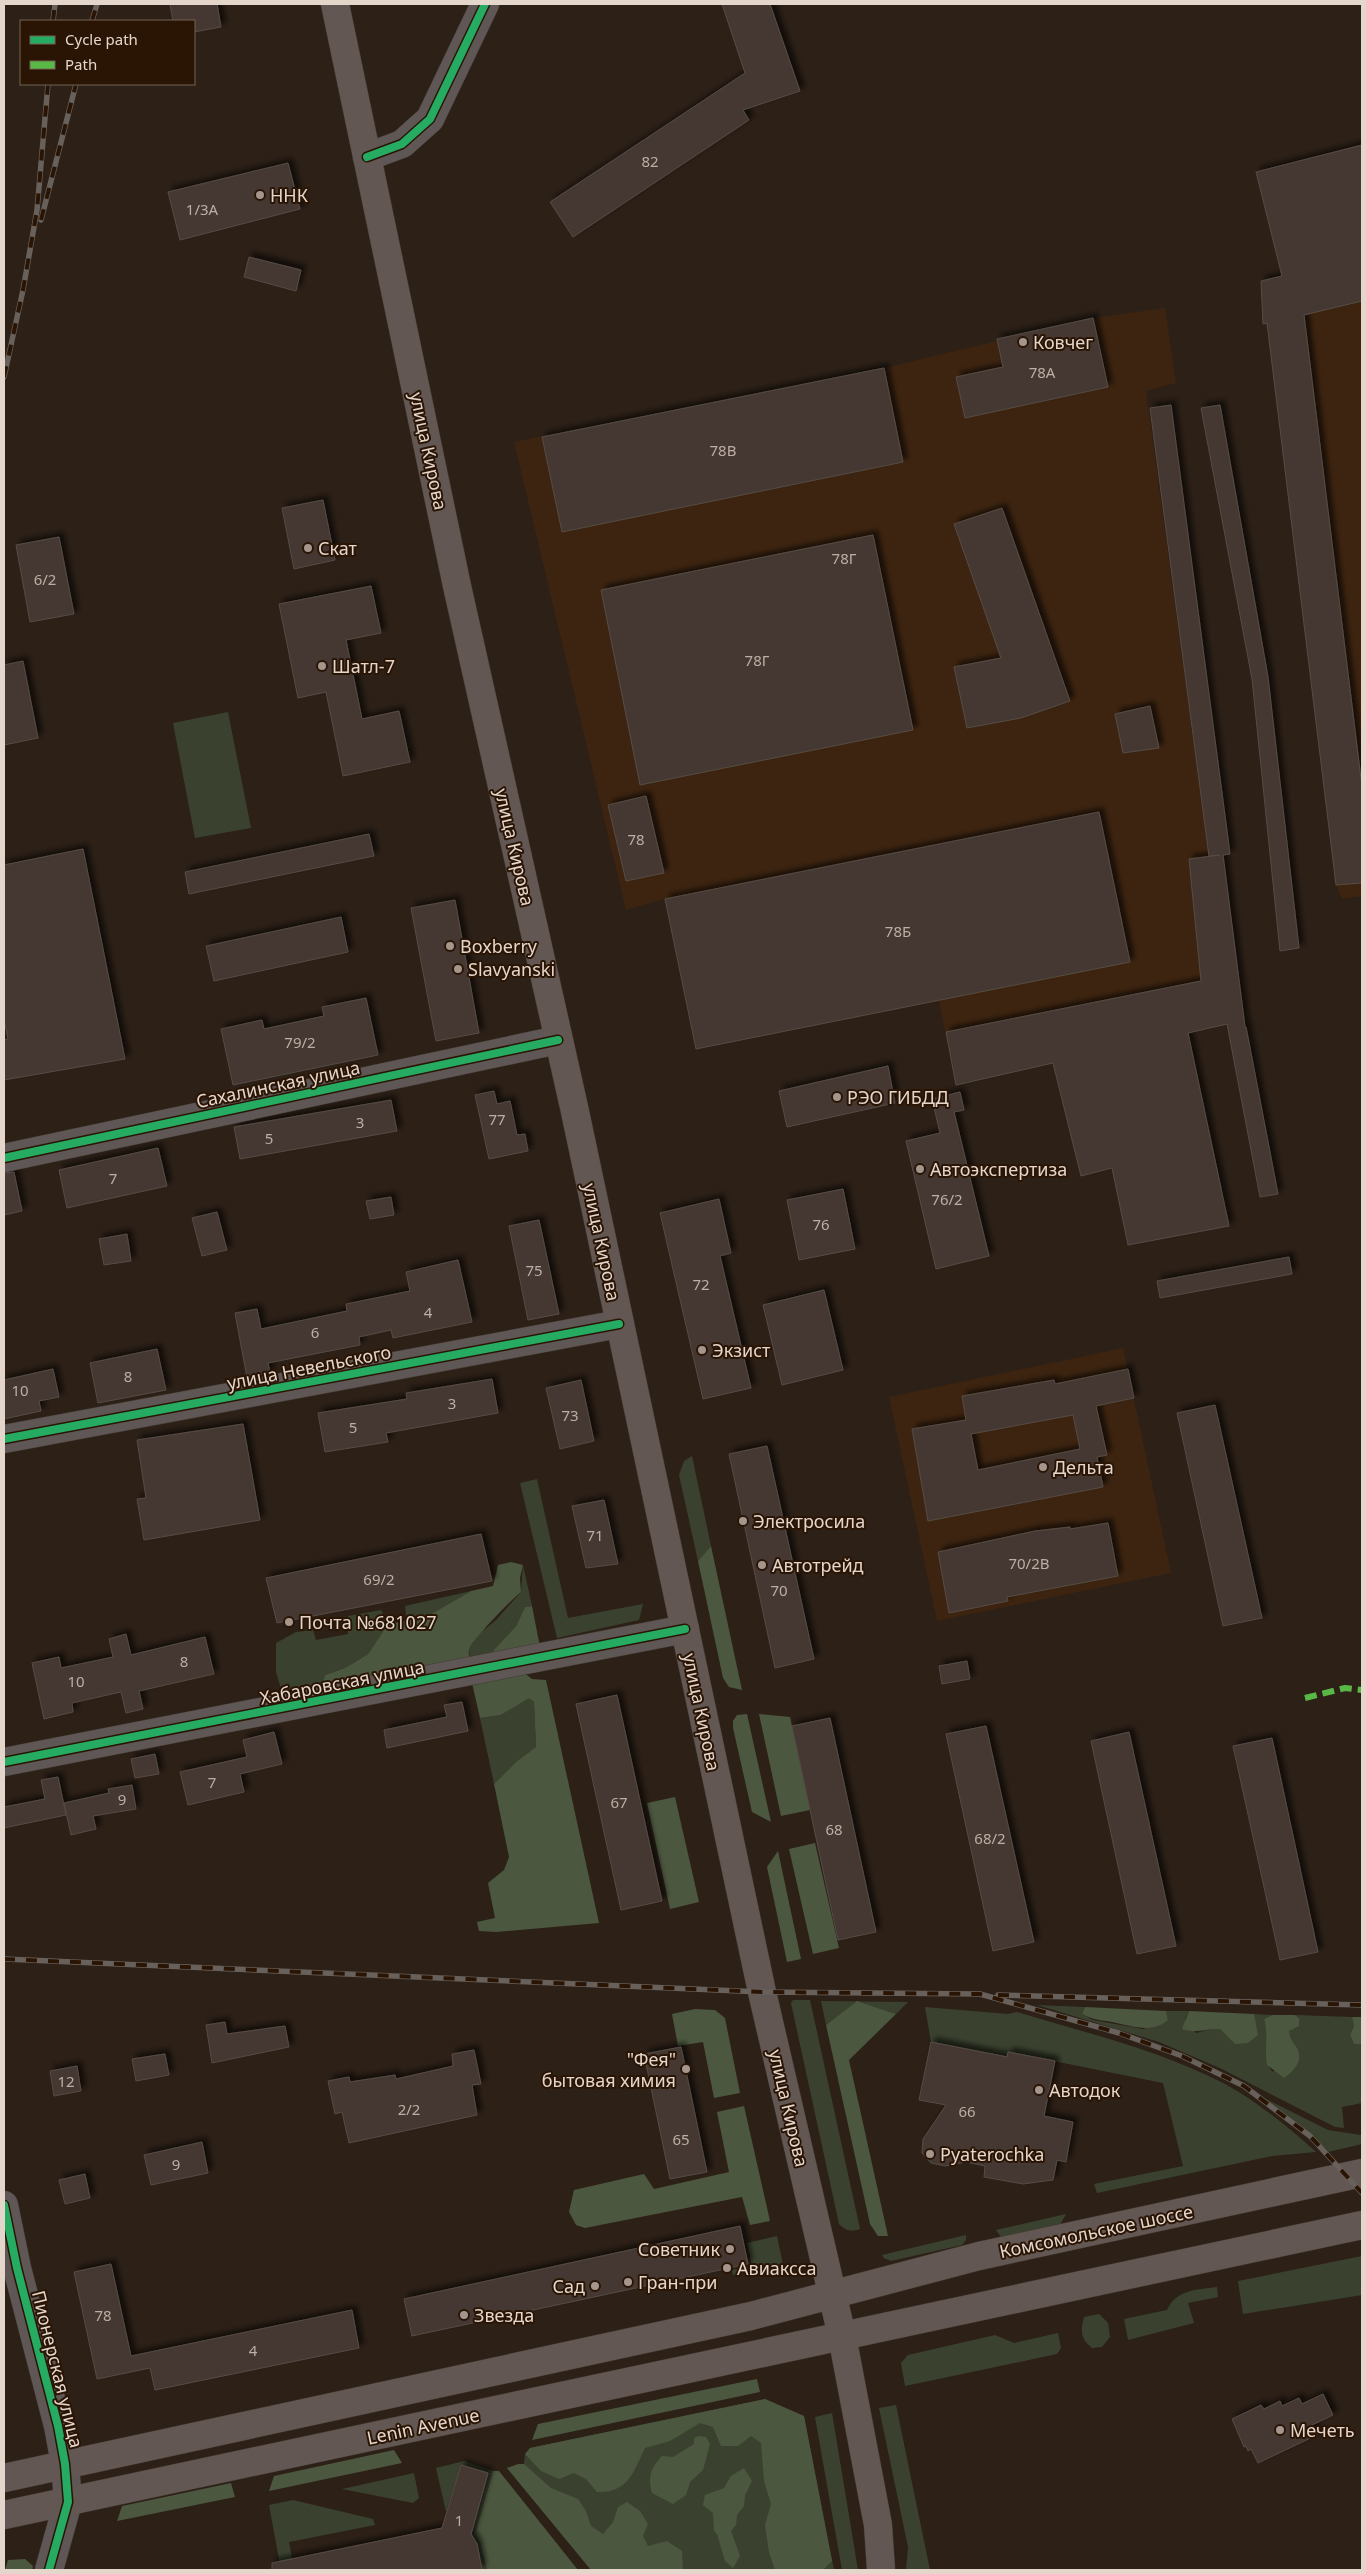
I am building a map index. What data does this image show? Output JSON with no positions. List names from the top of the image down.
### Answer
{
  "streets": {
    "main road": ["улица Кирова", "Комсомольское шоссе", "Lenin Avenue"],
    "street": [
      "Сахалинская улица",
      "улица Невельского",
      "Хабаровская улица",
      "Пионерская улица"
    ]
  },
  "crossings": [
    ["улица Кирова", "Сахалинская улица"],
    ["улица Кирова", "улица Невельского"],
    ["улица Кирова", "Хабаровская улица"],
    ["улица Кирова", "Комсомольское шоссе"],
    ["улица Кирова", "Lenin Avenue"],
    ["Пионерская улица", "Lenin Avenue"]
  ],
  "places": [
    "ННК",
    "Ковчег",
    "Скат",
    "Шатл-7",
    "Boxberry",
    "Slavyanski",
    "РЭО ГИБДД",
    "Автоэкспертиза",
    "Экзист",
    "Дельта",
    "Электросила",
    "Автотрейд",
    "Почта №681027",
    "\"Фея\" бытовая химия",
    "Автодок",
    "Pyaterochka",
    "Советник",
    "Авиаксса",
    "Гран-при",
    "Сад",
    "Звезда",
    "Мечеть"
  ],
  "house_numbers": [
    "82",
    "1/3А",
    "78А",
    "78В",
    "78Г",
    "6/2",
    "78Г",
    "78",
    "78Б",
    "79/2",
    "77",
    "3",
    "5",
    "7",
    "76/2",
    "76",
    "75",
    "72",
    "4",
    "6",
    "8",
    "10",
    "3",
    "73",
    "5",
    "71",
    "70/2В",
    "69/2",
    "70",
    "8",
    "10",
    "7",
    "9",
    "67",
    "68",
    "68/2",
    "12",
    "2/2",
    "66",
    "65",
    "9",
    "78",
    "4",
    "1"
  ],
  "legend": ["Cycle path", "Path"]
}
